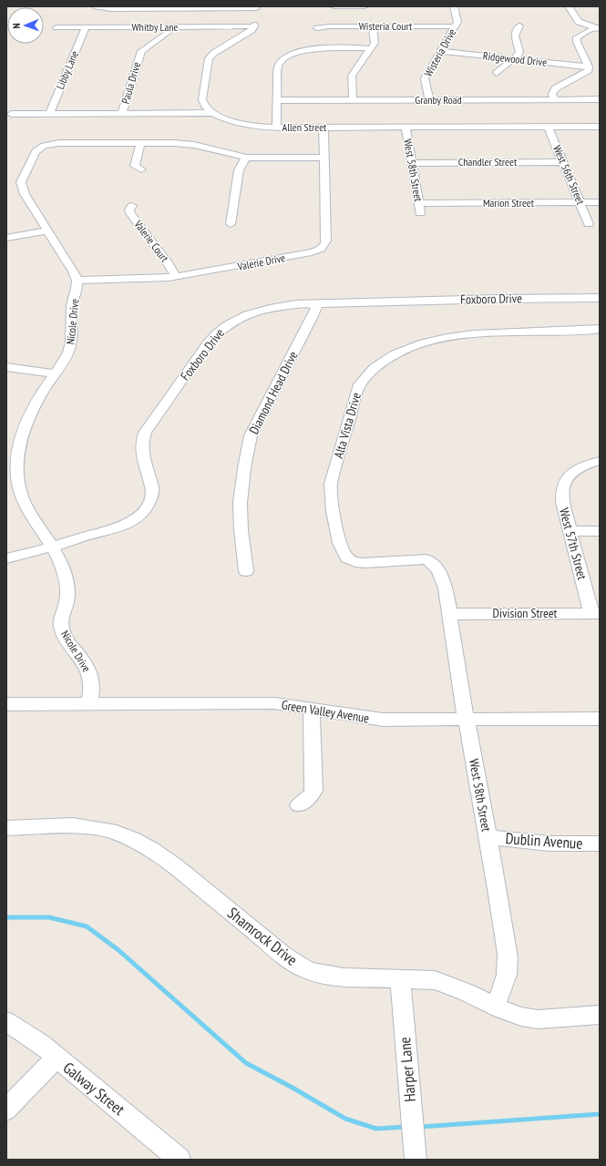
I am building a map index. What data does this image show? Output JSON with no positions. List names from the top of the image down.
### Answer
{
  "streets": {
    "street": [
      "Wisteria Court",
      "Whitby Lane",
      "Wisteria Drive",
      "Ridgewood Drive",
      "Libby Lane",
      "Paula Drive",
      "Granby Road",
      "Allen Street",
      "Chandler Street",
      "West 58th Street",
      "West 56th Street",
      "Marion Street",
      "Valerie Court",
      "Valerie Drive",
      "Foxboro Drive",
      "Nicole Drive",
      "Diamond Head Drive",
      "Alta Vista Drive",
      "West 57th Street",
      "Division Street",
      "Green Valley Avenue",
      "Dublin Avenue",
      "Shamrock Drive",
      "Harper Lane",
      "Galway Street"
    ]
  },
  "crossings": [
    ["Wisteria Court", "Wisteria Drive"],
    ["Whitby Lane", "Libby Lane"],
    ["Whitby Lane", "Paula Drive"],
    ["Wisteria Drive", "Ridgewood Drive"],
    ["Wisteria Drive", "Granby Road"],
    ["Libby Lane", "Allen Street"],
    ["Paula Drive", "Allen Street"],
    ["Allen Street", "West 58th Street"],
    ["Allen Street", "West 56th Street"],
    ["Allen Street", "Valerie Drive"],
    ["Chandler Street", "West 58th Street"],
    ["Chandler Street", "West 56th Street"],
    ["West 58th Street", "Marion Street"],
    ["West 58th Street", "Alta Vista Drive"],
    ["West 58th Street", "Division Street"],
    ["West 58th Street", "Green Valley Avenue"],
    ["West 58th Street", "Dublin Avenue"],
    ["West 58th Street", "Shamrock Drive"],
    ["West 56th Street", "Marion Street"],
    ["Valerie Court", "Valerie Drive"],
    ["Valerie Drive", "Nicole Drive"],
    ["Foxboro Drive", "Nicole Drive"],
    ["Foxboro Drive", "Diamond Head Drive"],
    ["Nicole Drive", "Green Valley Avenue"],
    ["West 57th Street", "Division Street"],
    ["Shamrock Drive", "Harper Lane"]
  ],
  "north": "left"
}
